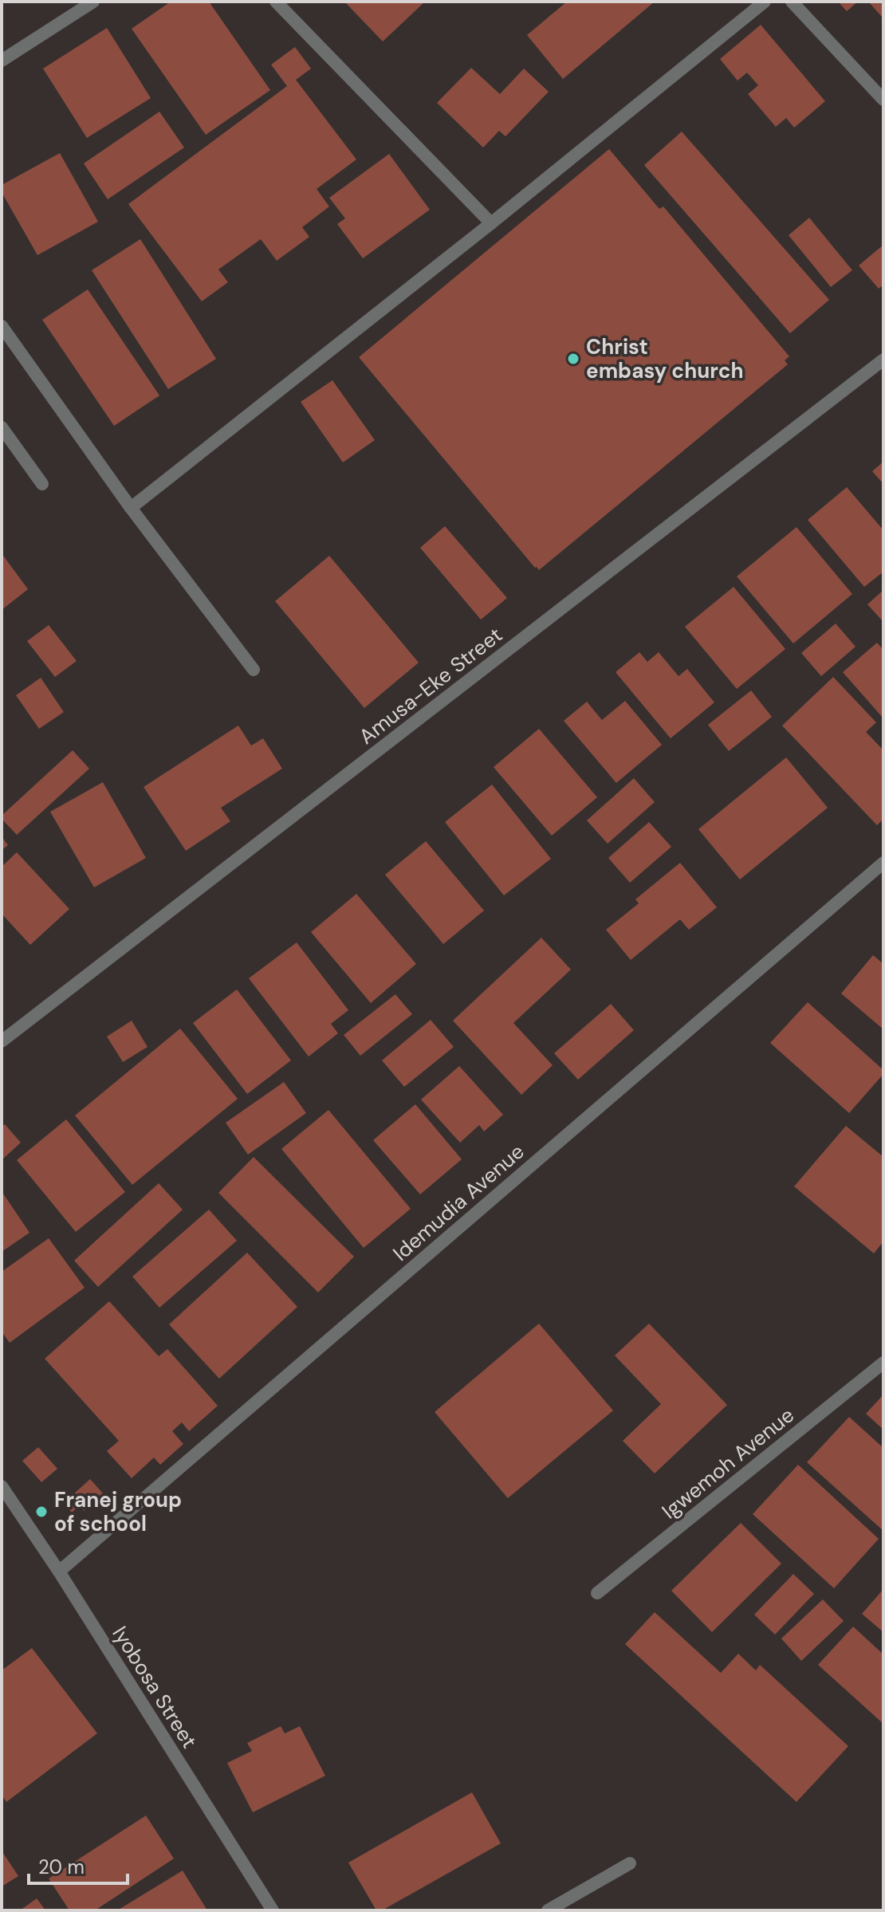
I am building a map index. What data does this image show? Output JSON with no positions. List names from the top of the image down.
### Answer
{
  "streets": {
    "street": [
      "Amusa-Eke Street",
      "Idemudia Avenue",
      "Igwemoh Avenue",
      "Iyobosa Street"
    ]
  },
  "crossings": [
    ["Idemudia Avenue", "Iyobosa Street"]
  ],
  "places": ["Christ embasy church", "Franej group of school"],
  "scale_bar": "20 m"
}
